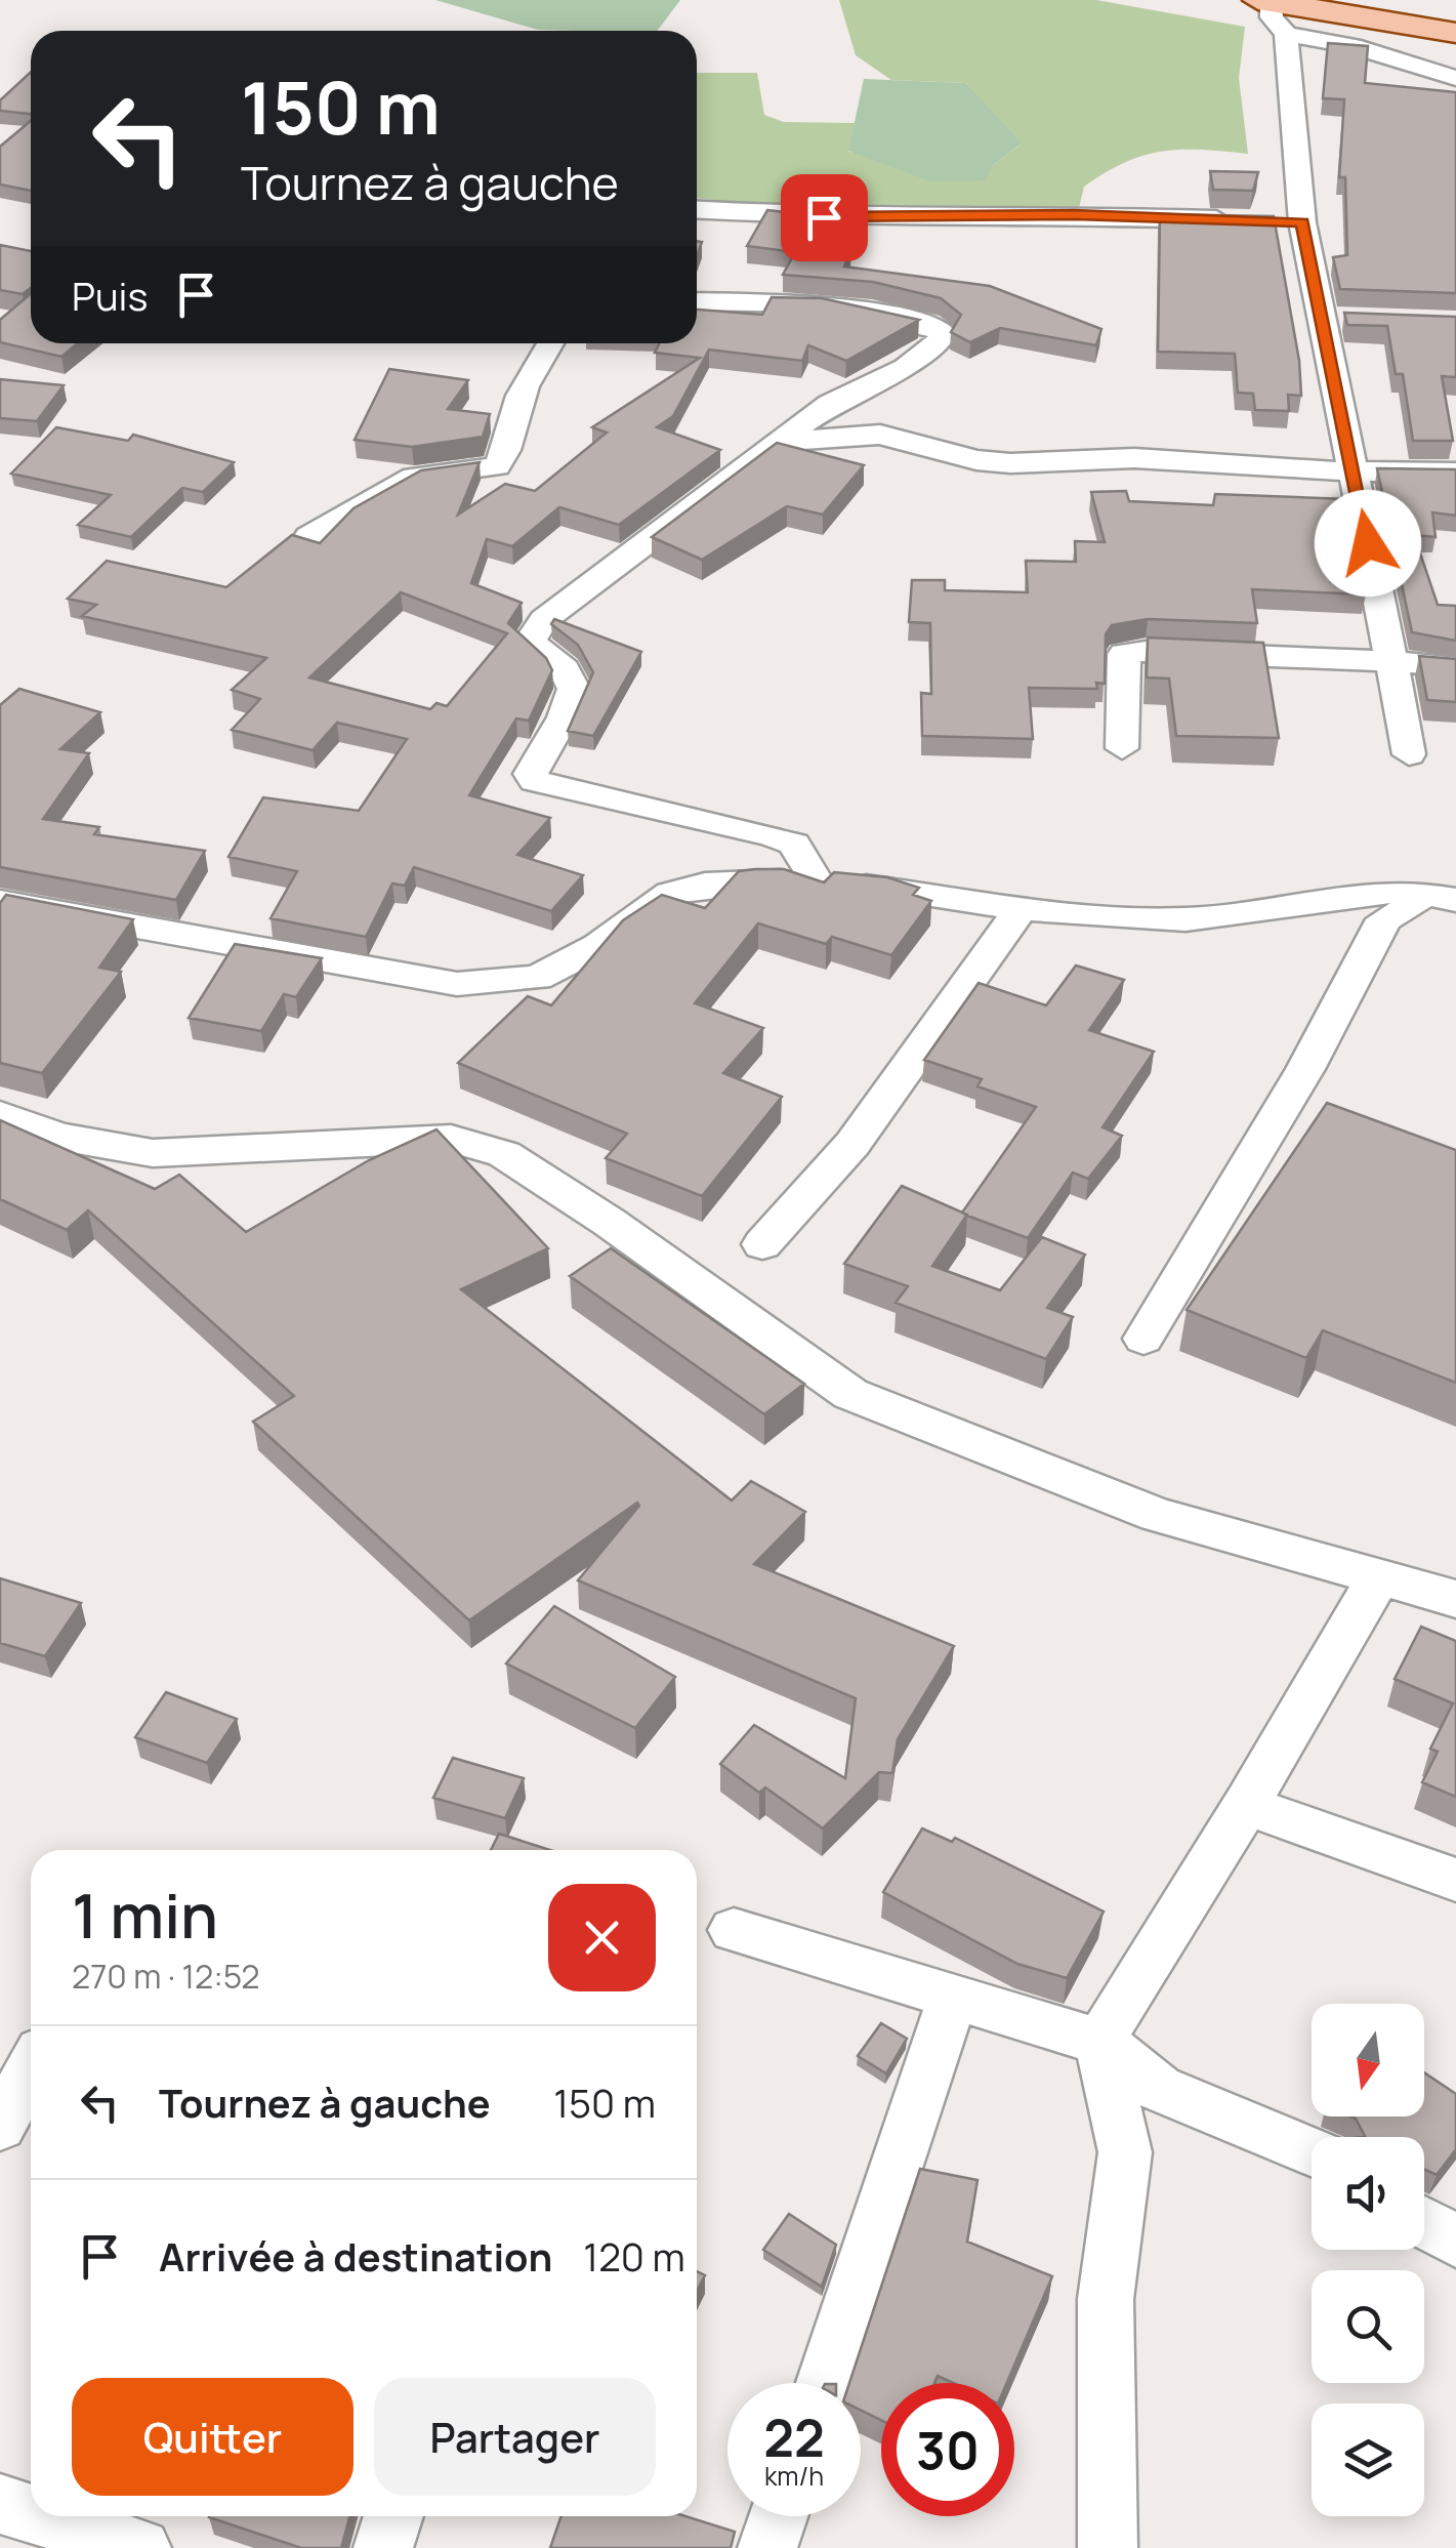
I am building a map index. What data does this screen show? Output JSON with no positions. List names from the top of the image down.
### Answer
{
  "north": "bottom",
  "page": {
    "turn": ["150 m", "Tournez à gauche"],
    "then": "Puis",
    "heading": ["1 min", "270 m · 12:52"],
    "list": [
      {
        "name": "Tournez à gauche",
        "value": "150 m"
      },
      {
        "name": "Arrivée à destination",
        "value": "120 m"
      }
    ],
    "buttons": ["Quitter", "Partager"],
    "speed": "22 km/h",
    "limit": "30"
  }
}
